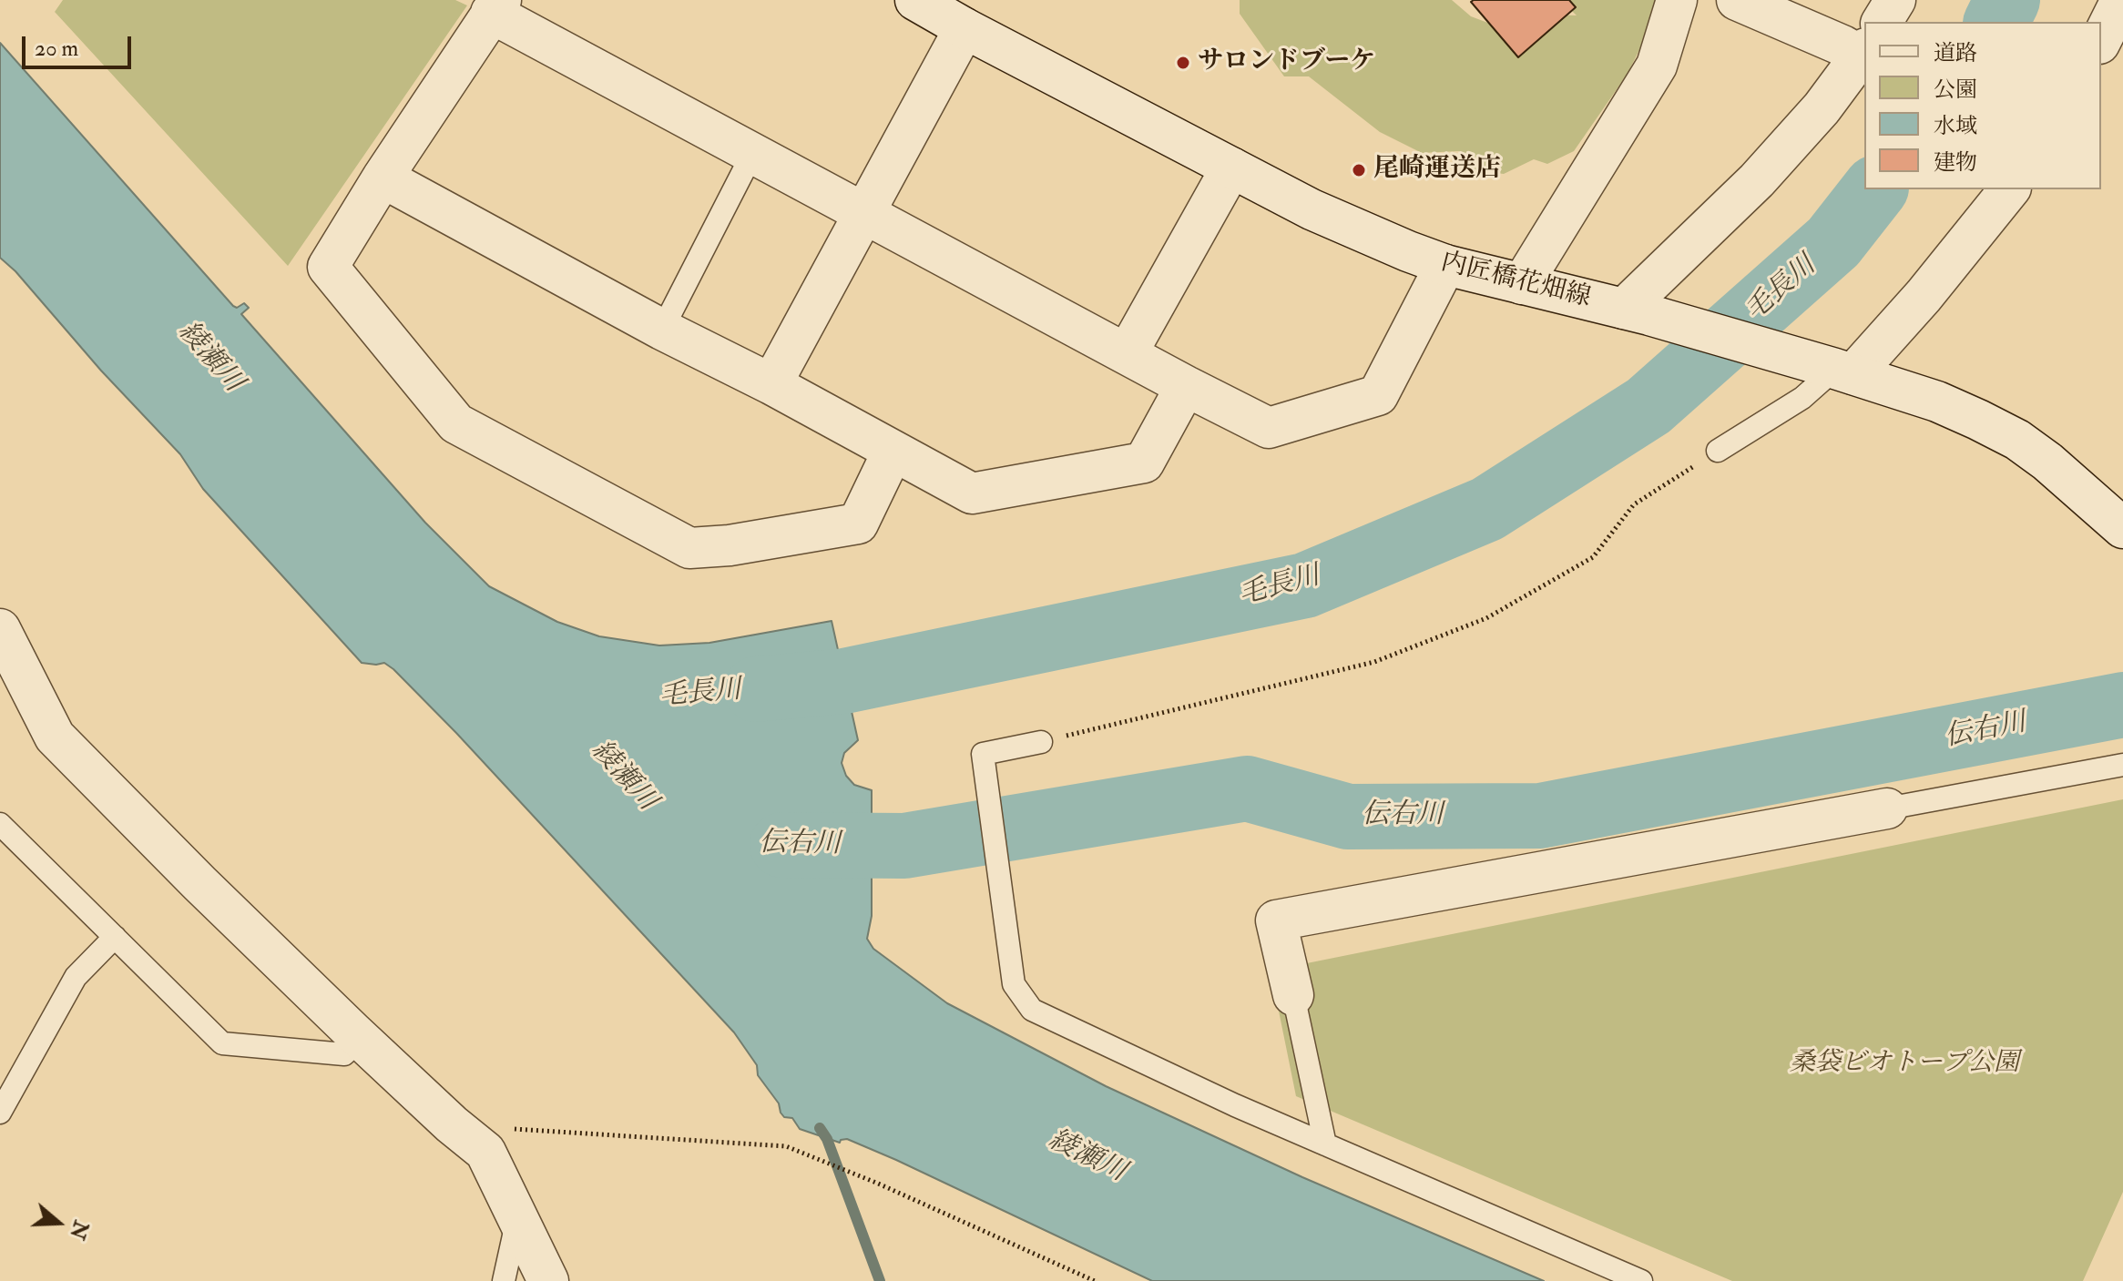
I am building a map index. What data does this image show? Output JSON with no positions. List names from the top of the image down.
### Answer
{
  "streets": {
    "street": ["内匠橋花畑線"]
  },
  "water": ["毛長川", "綾瀬川", "伝右川"],
  "parks": ["桑袋ビオトープ公園"],
  "places": ["サロンドブーケ", "尾崎運送店"],
  "legend": [
    "道路",
    "公園",
    "水域",
    "建物"
  ],
  "scale_bar": "20 m",
  "north": "right"
}
